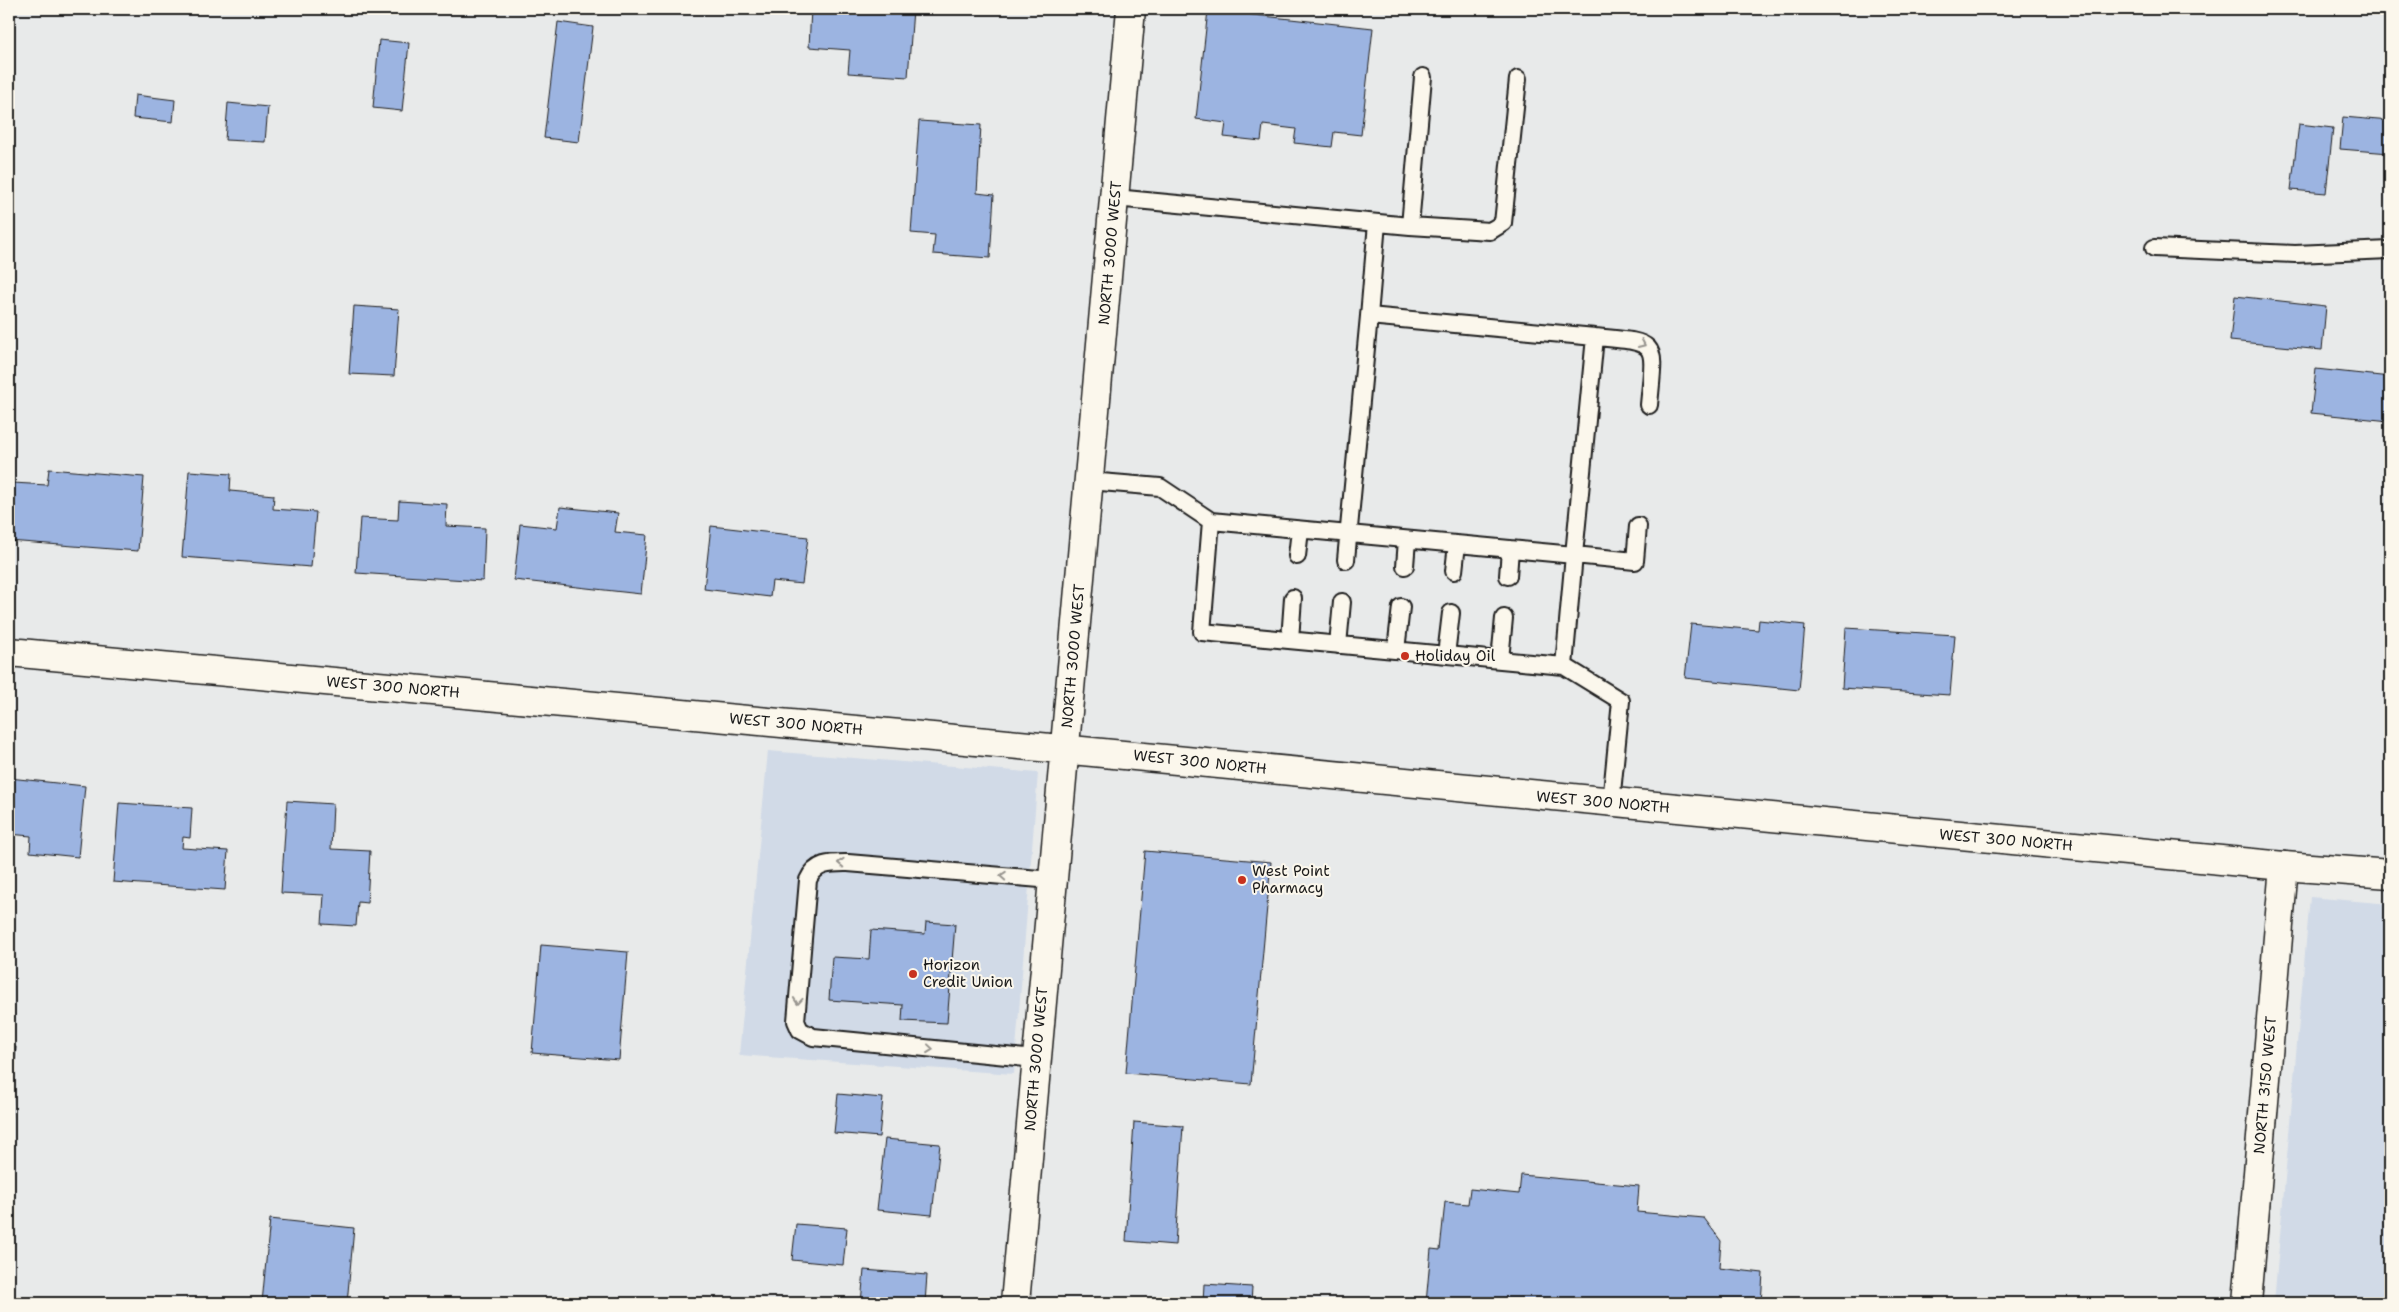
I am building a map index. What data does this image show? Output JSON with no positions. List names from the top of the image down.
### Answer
{
  "streets": {
    "main road": ["NORTH 3000 WEST", "WEST 300 NORTH", "NORTH 3150 WEST"]
  },
  "crossings": [
    ["NORTH 3000 WEST", "WEST 300 NORTH"],
    ["WEST 300 NORTH", "NORTH 3150 WEST"]
  ],
  "places": ["Holiday Oil", "West Point Pharmacy", "Horizon Credit Union"]
}
